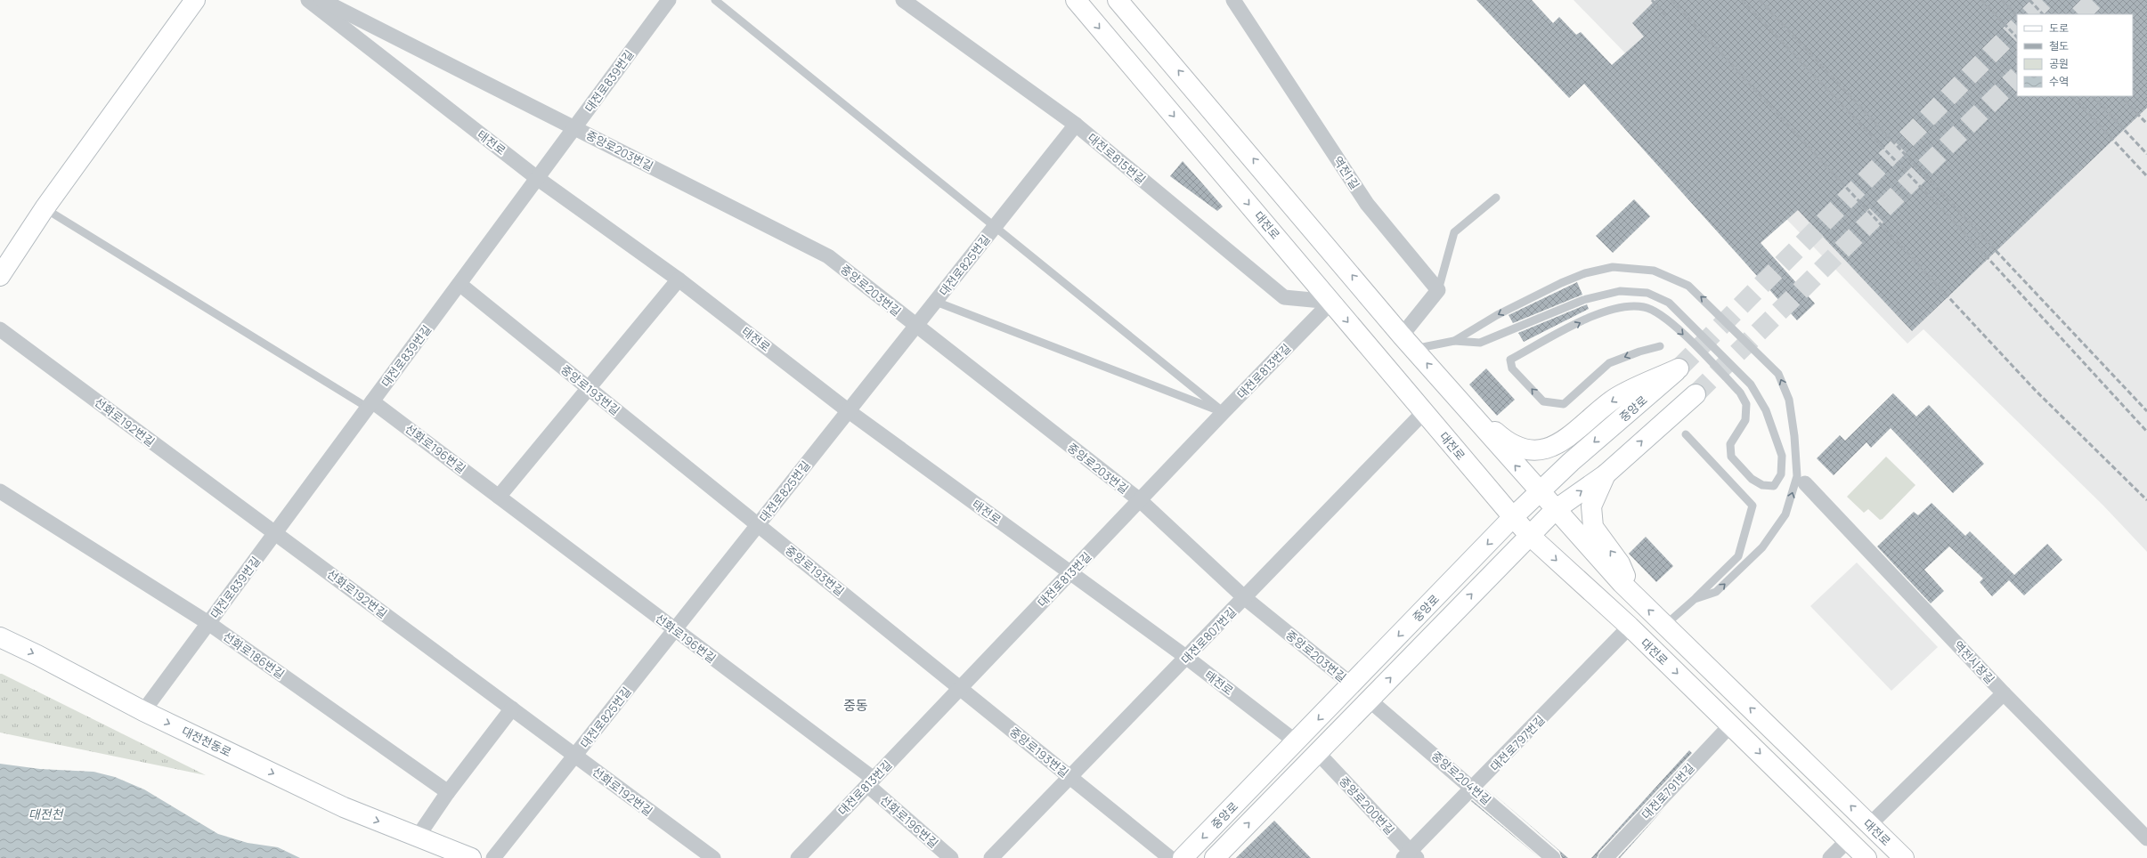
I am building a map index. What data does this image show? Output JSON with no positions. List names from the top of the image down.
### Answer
{
  "streets": {
    "main road": ["대전로", "중앙로", "대전천동로"],
    "street": [
      "대전로839번길",
      "태전로",
      "중앙로203번길",
      "대전로815번길",
      "역전1길",
      "대전로825번길",
      "대전로813번길",
      "중앙로193번길",
      "선화로192번길",
      "선화로196번길",
      "대전로807번길",
      "선화로186번길",
      "역전시장길",
      "대전로797번길",
      "중앙로204번길",
      "대전로791번길",
      "중앙로200번길"
    ]
  },
  "crossings": [
    ["대전로839번길", "태전로"],
    ["대전로839번길", "중앙로203번길"],
    ["대전로839번길", "중앙로193번길"],
    ["대전로839번길", "선화로192번길"],
    ["대전로839번길", "선화로196번길"],
    ["대전로839번길", "선화로186번길"],
    ["대전로839번길", "대전천동로"],
    ["태전로", "대전로825번길"],
    ["태전로", "대전로813번길"],
    ["태전로", "중앙로"],
    ["태전로", "대전로807번길"],
    ["중앙로203번길", "대전로825번길"],
    ["중앙로203번길", "대전로813번길"],
    ["중앙로203번길", "중앙로"],
    ["중앙로203번길", "대전로807번길"],
    ["대전로815번길", "대전로"],
    ["대전로815번길", "대전로825번길"],
    ["대전로815번길", "대전로813번길"],
    ["대전로", "대전로813번길"],
    ["대전로", "중앙로"],
    ["대전로", "대전로807번길"],
    ["대전로", "대전로797번길"],
    ["대전로", "대전로791번길"],
    ["대전로825번길", "중앙로193번길"],
    ["대전로825번길", "선화로192번길"],
    ["대전로825번길", "선화로196번길"],
    ["대전로813번길", "중앙로193번길"],
    ["대전로813번길", "선화로196번길"],
    ["중앙로193번길", "대전로807번길"],
    ["중앙로", "중앙로204번길"],
    ["중앙로", "중앙로200번길"],
    ["대전로797번길", "중앙로204번길"],
    ["대전로797번길", "중앙로200번길"]
  ],
  "one_way": ["대전천동로"],
  "districts": ["중동"],
  "water": ["대전천"],
  "legend": [
    "도로",
    "철도",
    "공원",
    "수역"
  ]
}
